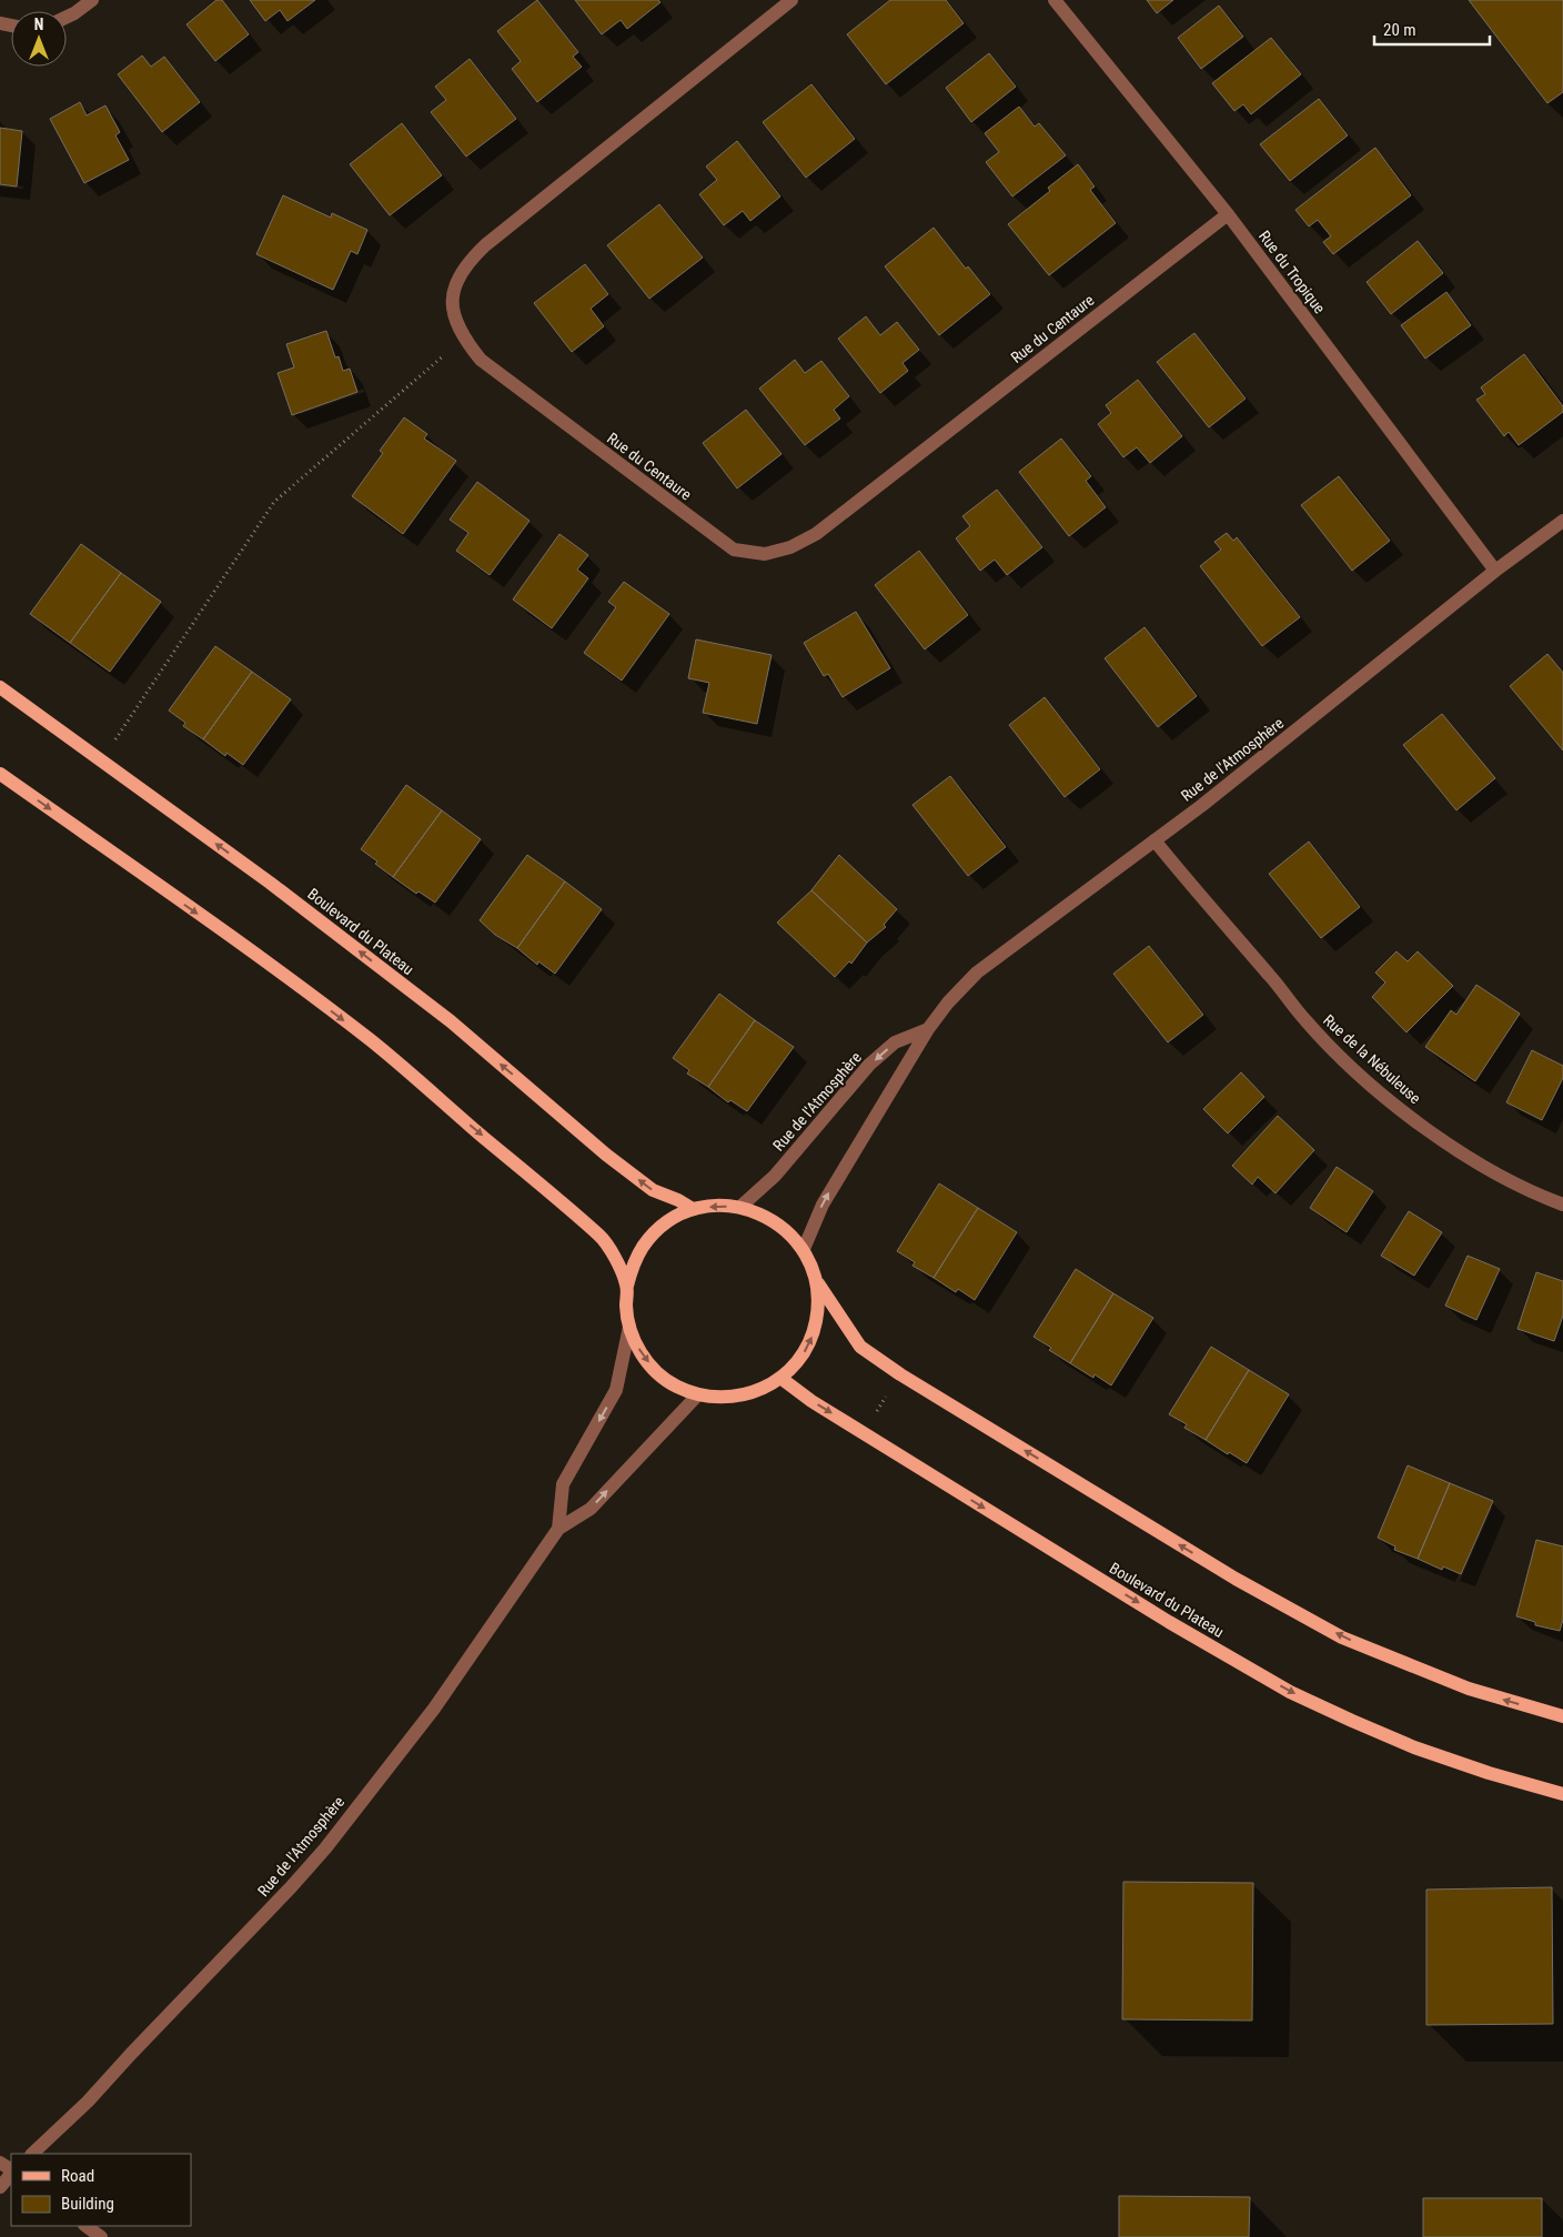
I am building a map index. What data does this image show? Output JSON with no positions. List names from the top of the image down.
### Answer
{
  "streets": {
    "main road": ["Boulevard du Plateau"],
    "street": [
      "Rue du Tropique",
      "Rue du Centaure",
      "Rue de l'Atmosphère",
      "Rue de la Nébuleuse"
    ]
  },
  "crossings": [
    ["Rue du Tropique", "Rue du Centaure"],
    ["Rue du Tropique", "Rue de l'Atmosphère"],
    ["Rue de l'Atmosphère", "Boulevard du Plateau"],
    ["Rue de l'Atmosphère", "Rue de la Nébuleuse"]
  ],
  "legend": ["Road", "Building"],
  "scale_bar": "20 m",
  "north": "top"
}
